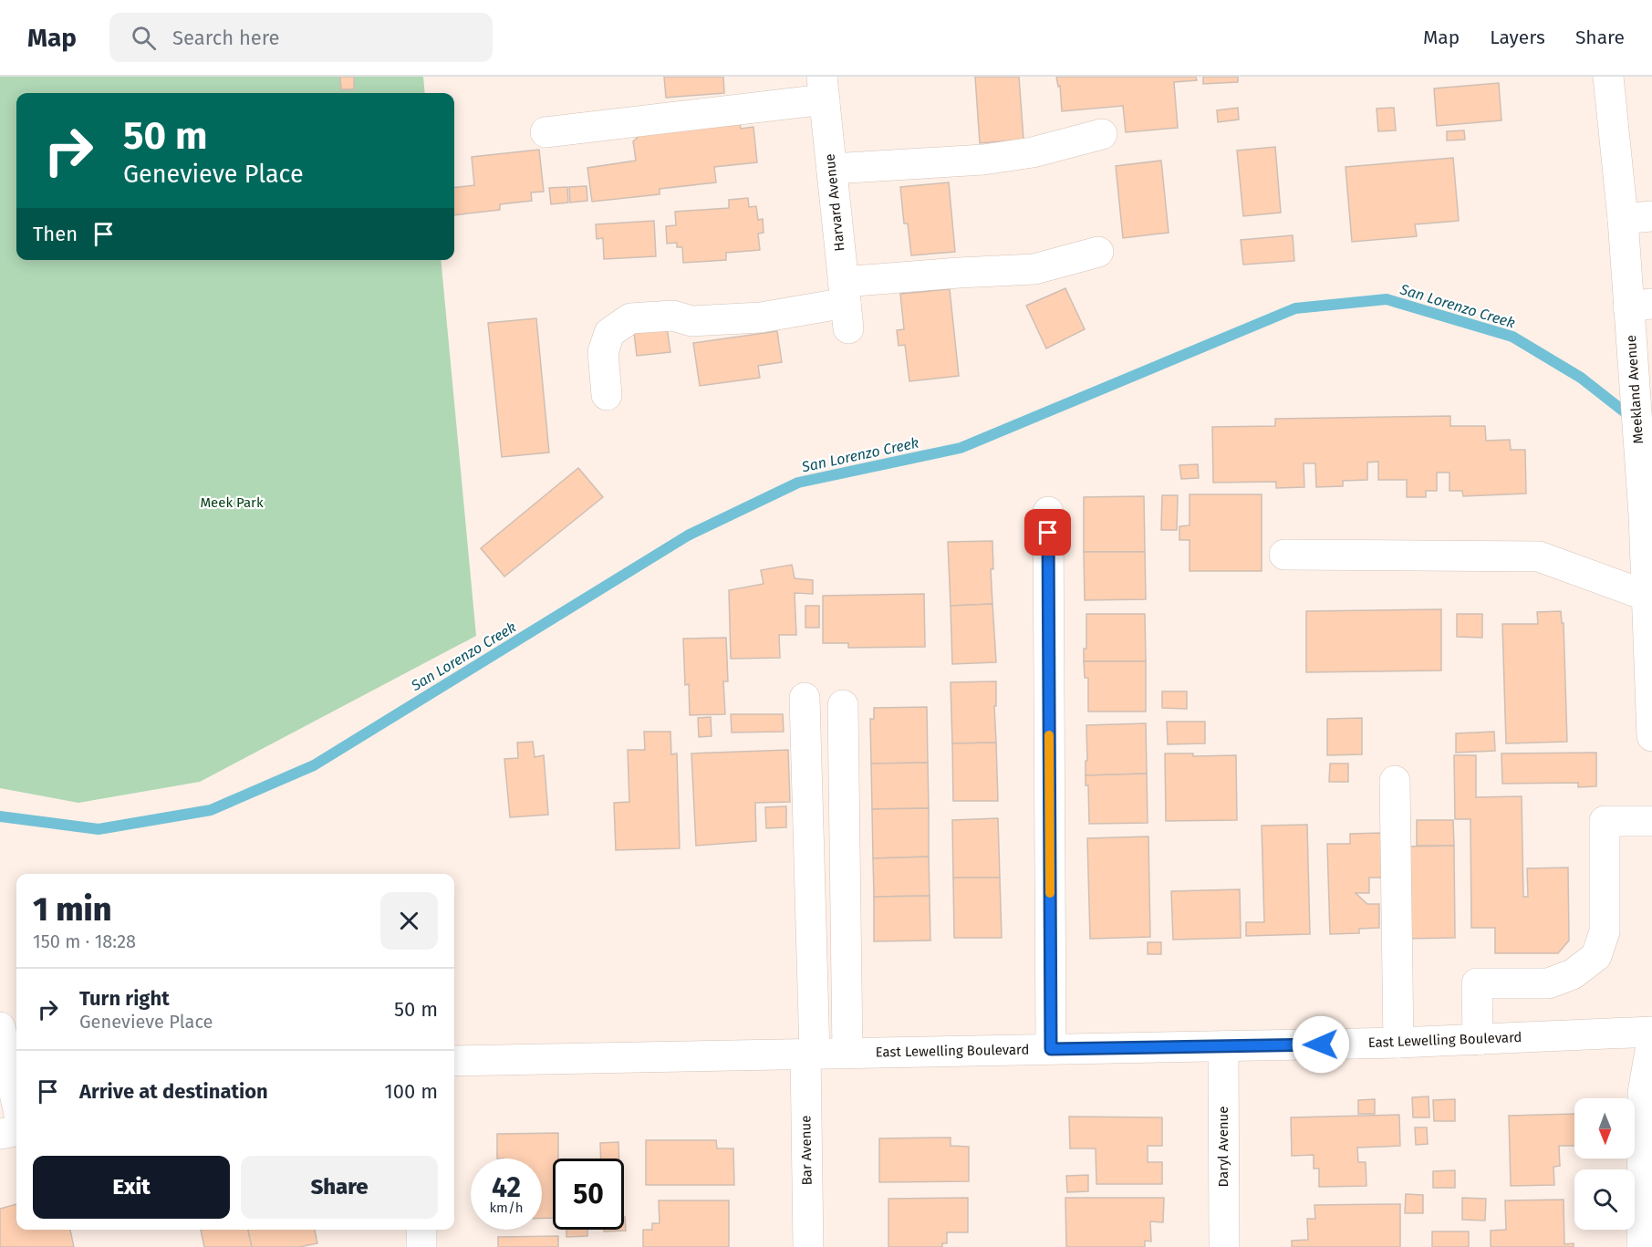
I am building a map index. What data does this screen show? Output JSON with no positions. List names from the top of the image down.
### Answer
{
  "streets": {
    "main road": [
      "Harvard Avenue",
      "Meekland Avenue",
      "East Lewelling Boulevard",
      "Daryl Avenue",
      "Bar Avenue"
    ]
  },
  "crossings": [
    ["East Lewelling Boulevard", "Daryl Avenue"],
    ["East Lewelling Boulevard", "Bar Avenue"]
  ],
  "water": ["San Lorenzo Creek"],
  "parks": ["Meek Park"],
  "north": "bottom",
  "page": {
    "header": "Map",
    "search": "Search here",
    "nav": ["Map", "Layers", "Share"],
    "turn": ["50 m", "Genevieve Place"],
    "then": "Then",
    "heading": ["1 min", "150 m · 18:28"],
    "list": [
      {
        "name": "Turn right",
        "note": "Genevieve Place",
        "value": "50 m"
      },
      {
        "name": "Arrive at destination",
        "value": "100 m"
      }
    ],
    "buttons": ["Exit", "Share"],
    "speed": "42 km/h",
    "limit": "50"
  }
}
